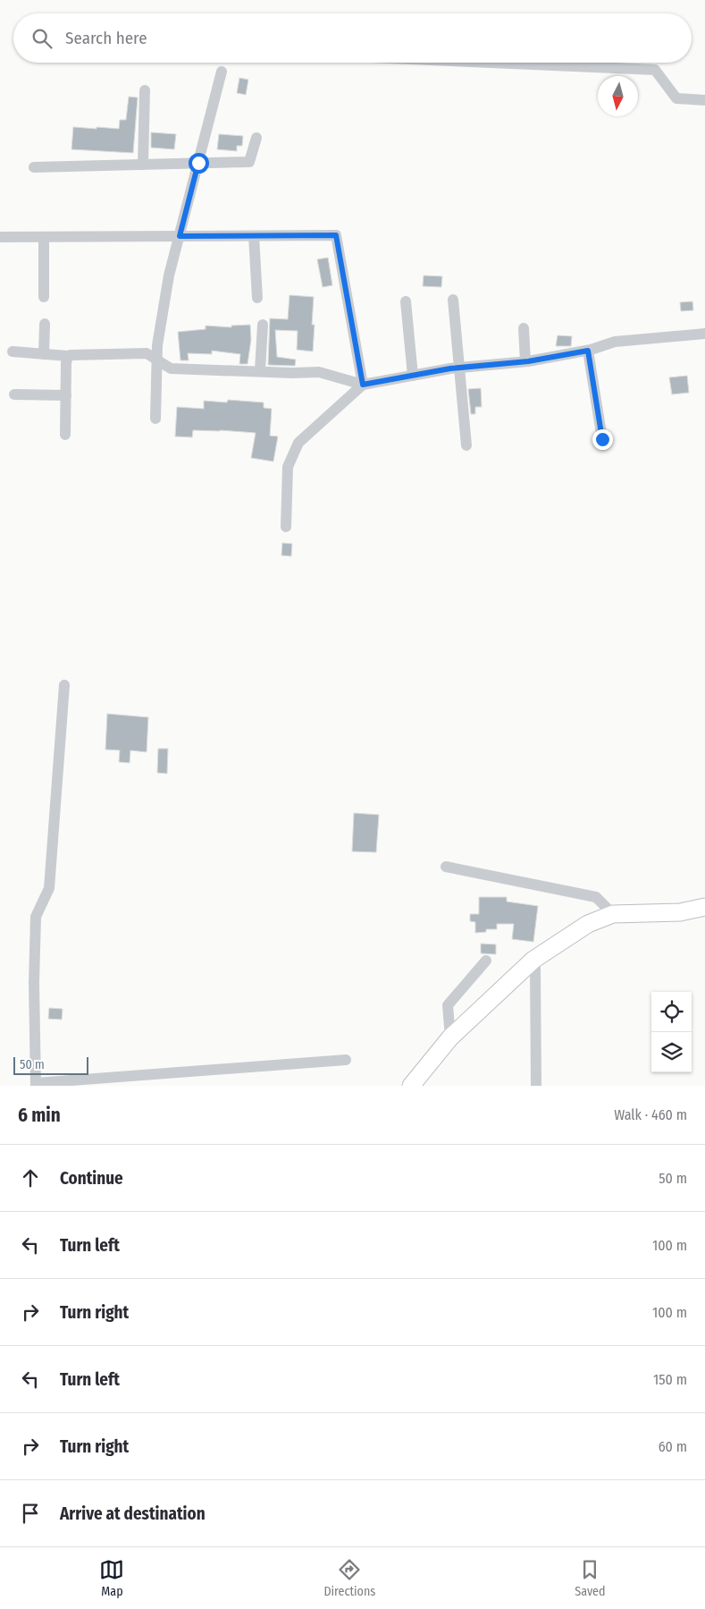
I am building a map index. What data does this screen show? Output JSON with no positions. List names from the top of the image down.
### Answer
{
  "scale_bar": "50 m",
  "north": "bottom",
  "page": {
    "search": "Search here",
    "scale": "50 m",
    "heading": ["6 min", "Walk · 460 m"],
    "list": [
      ["Continue", "50 m"],
      ["Turn left", "100 m"],
      ["Turn right", "100 m"],
      ["Turn left", "150 m"],
      ["Turn right", "60 m"],
      "Arrive at destination"
    ],
    "nav": ["Map", "Directions", "Saved"]
  }
}
